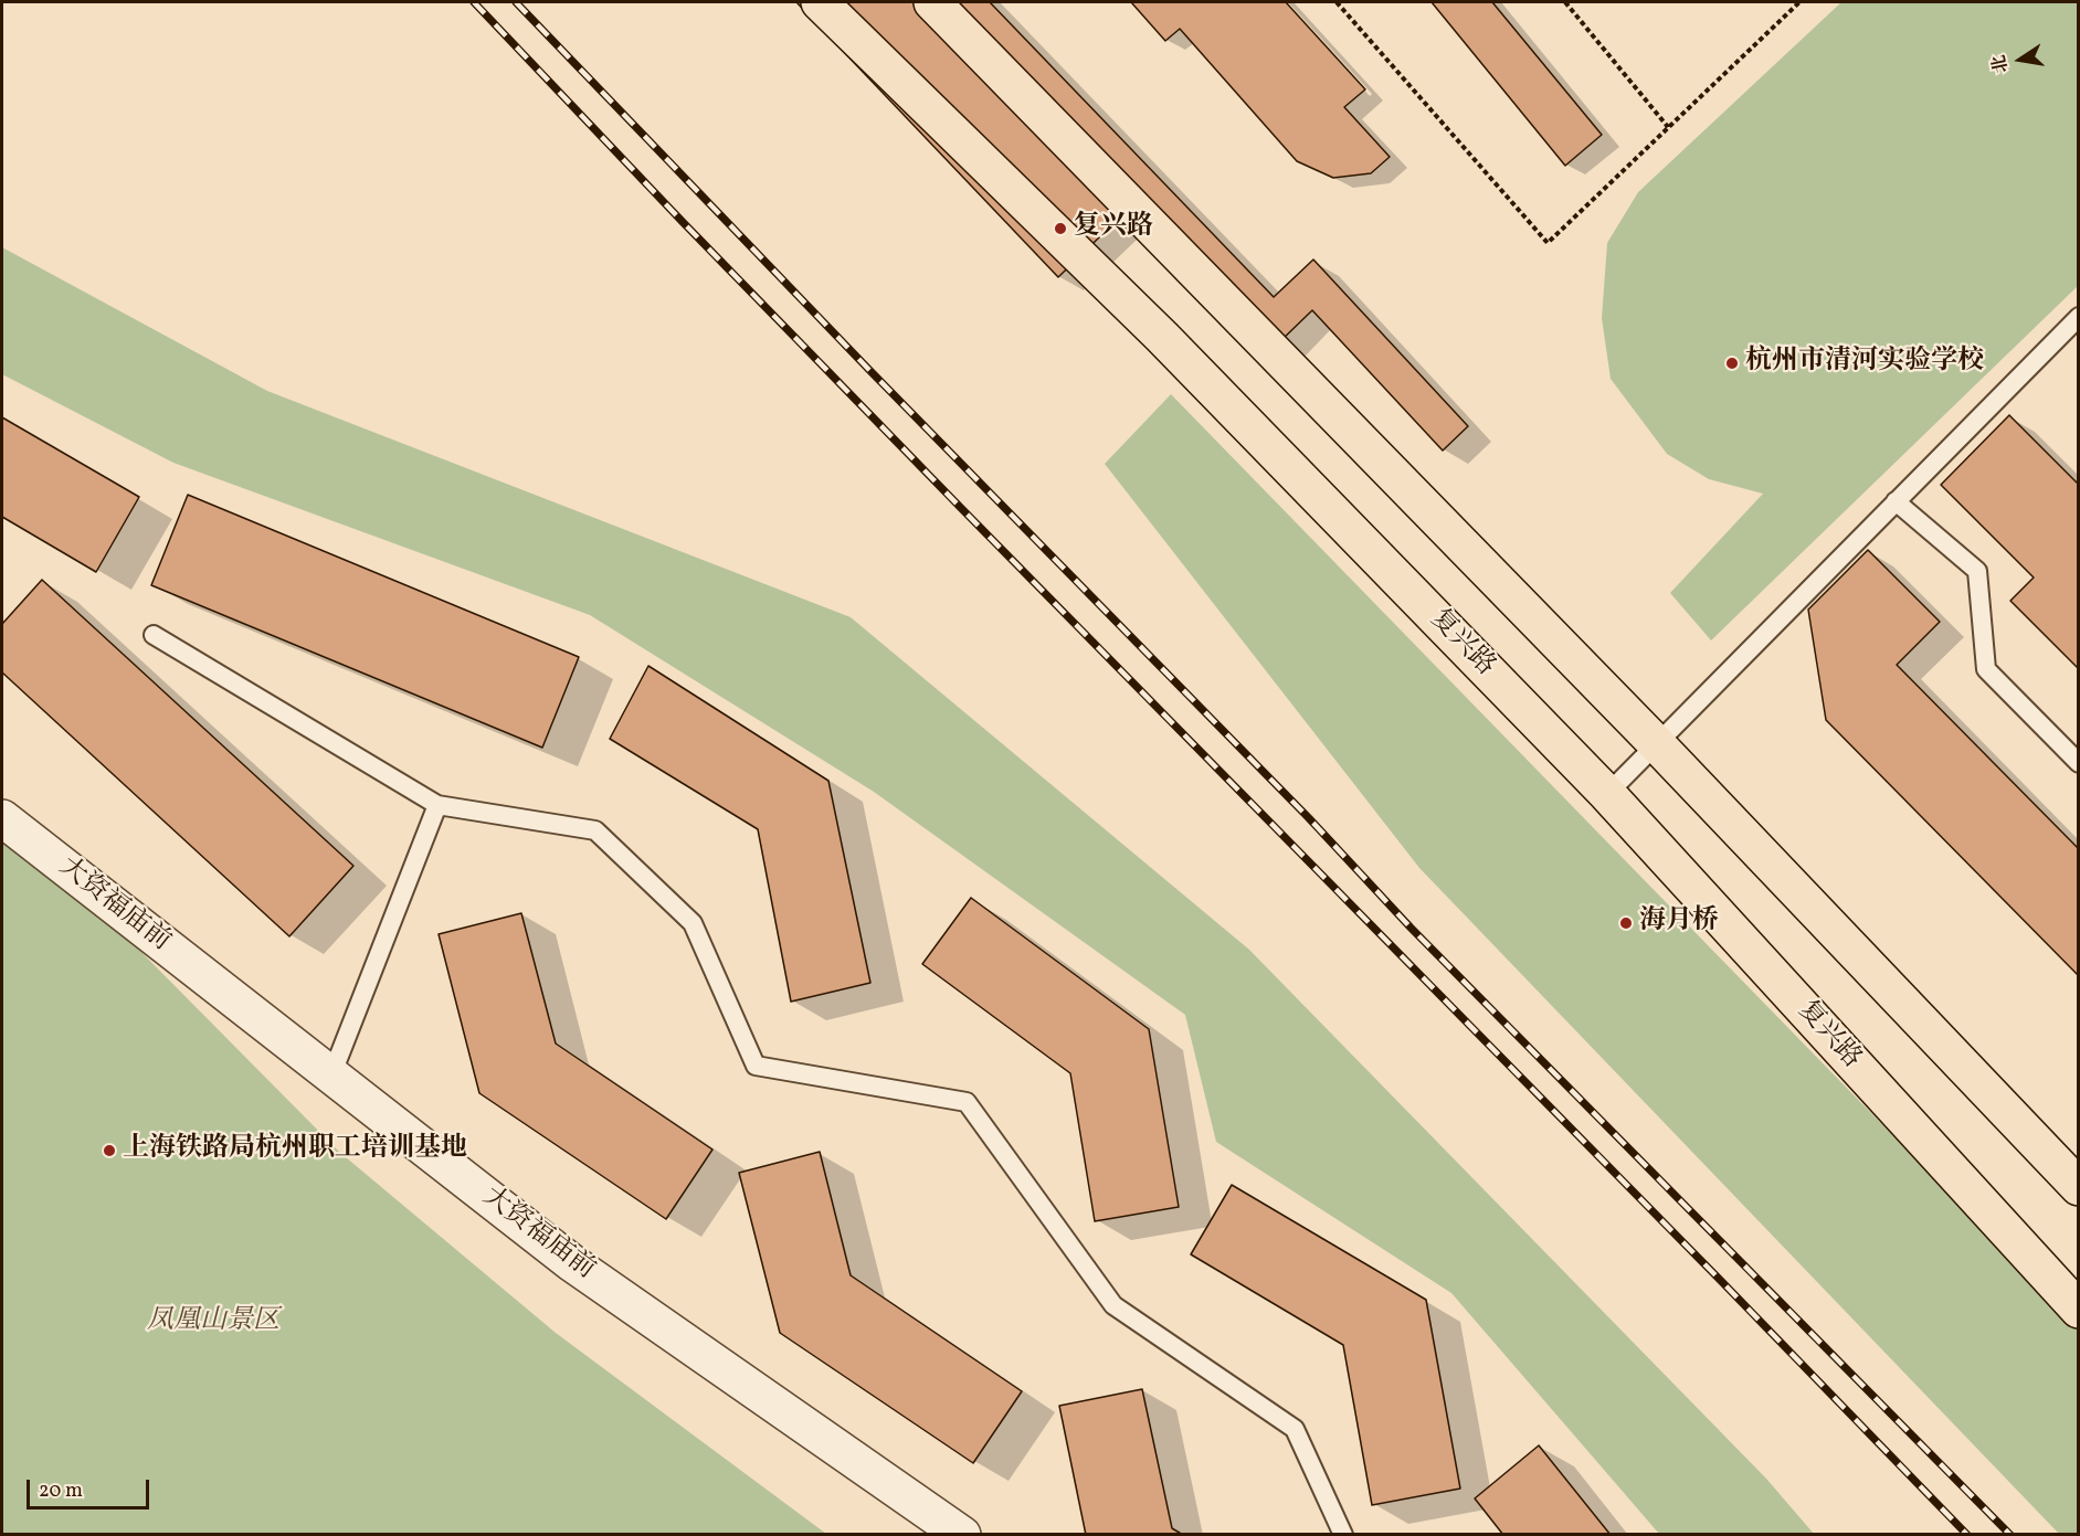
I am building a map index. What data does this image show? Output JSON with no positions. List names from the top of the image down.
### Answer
{
  "streets": {
    "main road": ["复兴路"],
    "street": ["大资福庙前"]
  },
  "parks": ["凤凰山景区"],
  "places": [
    "复兴路",
    "杭州市清河实验学校",
    "海月桥",
    "上海铁路局杭州职工培训基地"
  ],
  "scale_bar": "20 m",
  "north": "left"
}
